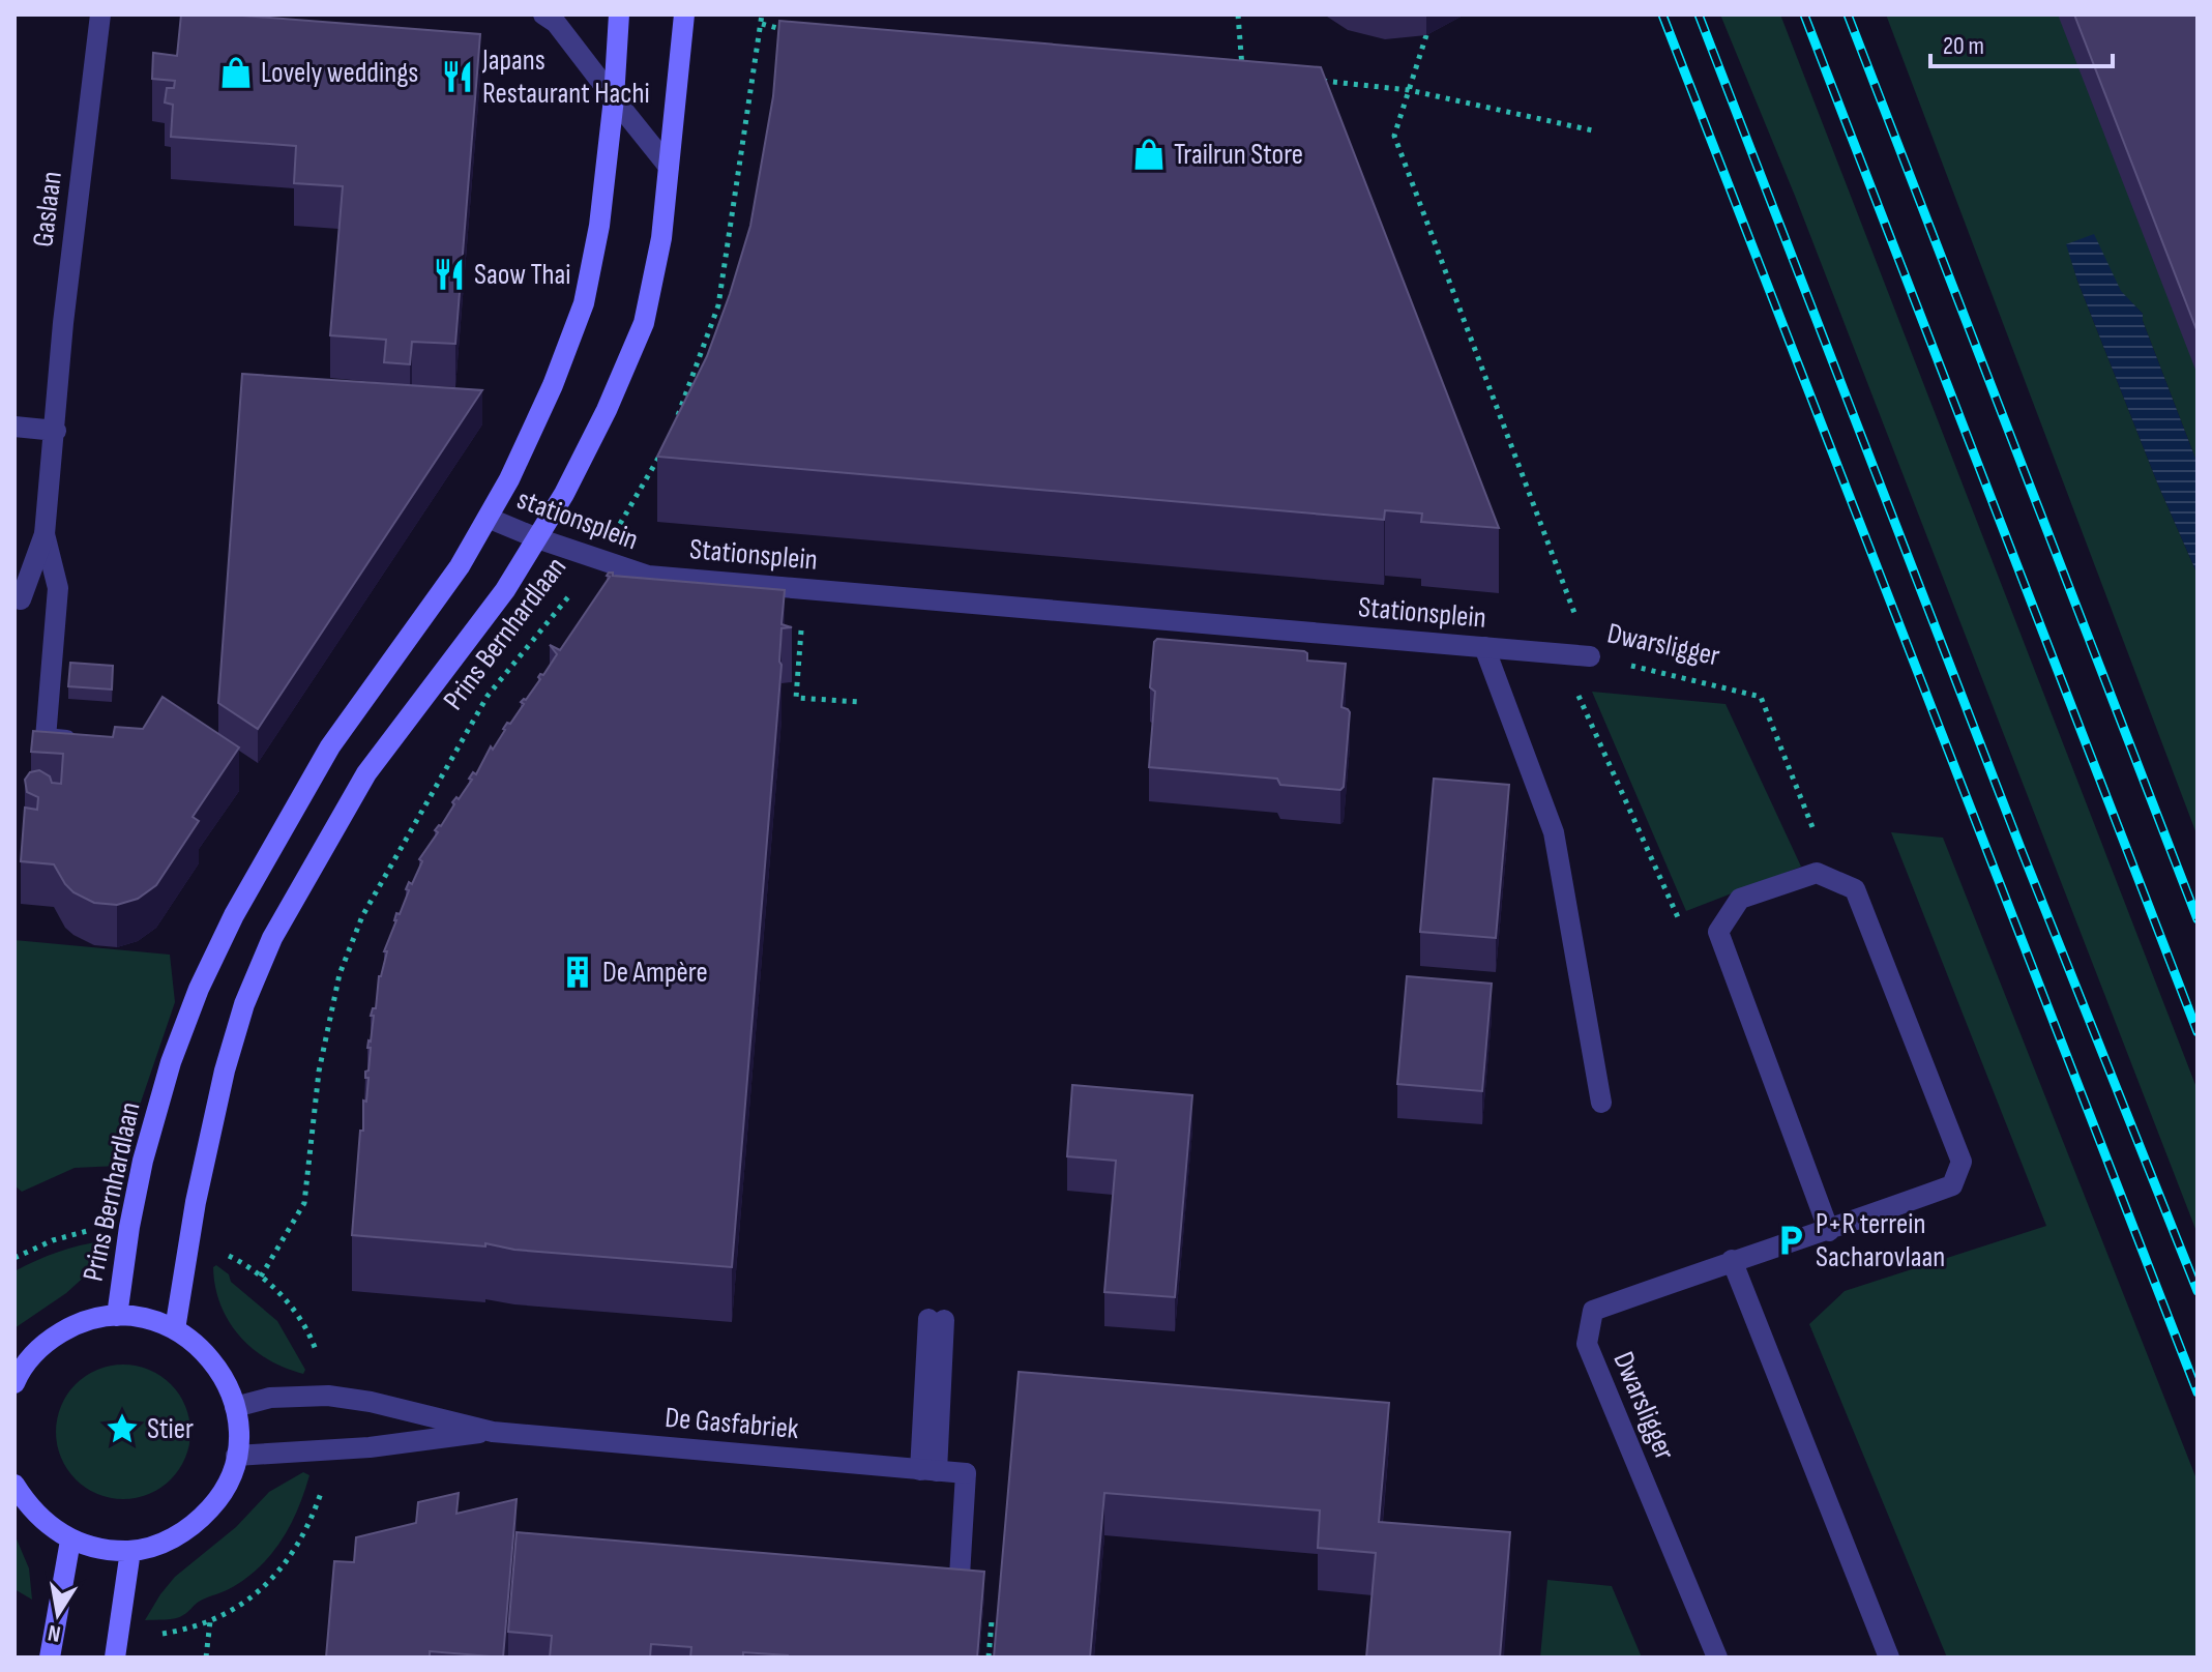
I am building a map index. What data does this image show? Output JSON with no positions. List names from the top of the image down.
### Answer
{
  "streets": {
    "main road": ["Prins Bernhardlaan"],
    "street": [
      "Gaslaan",
      "stationsplein",
      "Stationsplein",
      "Dwarsligger",
      "De Gasfabriek"
    ]
  },
  "crossings": [
    ["stationsplein", "Stationsplein"],
    ["stationsplein", "Prins Bernhardlaan"],
    ["Stationsplein", "Dwarsligger"]
  ],
  "places": {
    "shop": ["Lovely weddings", "Trailrun Store"],
    "restaurant": ["Japans Restaurant Hachi", "Saow Thai"],
    "building": ["De Ampère"],
    "parking": ["P+R terrein Sacharovlaan"],
    "place": ["Stier"]
  },
  "scale_bar": "20 m",
  "north": "bottom"
}
